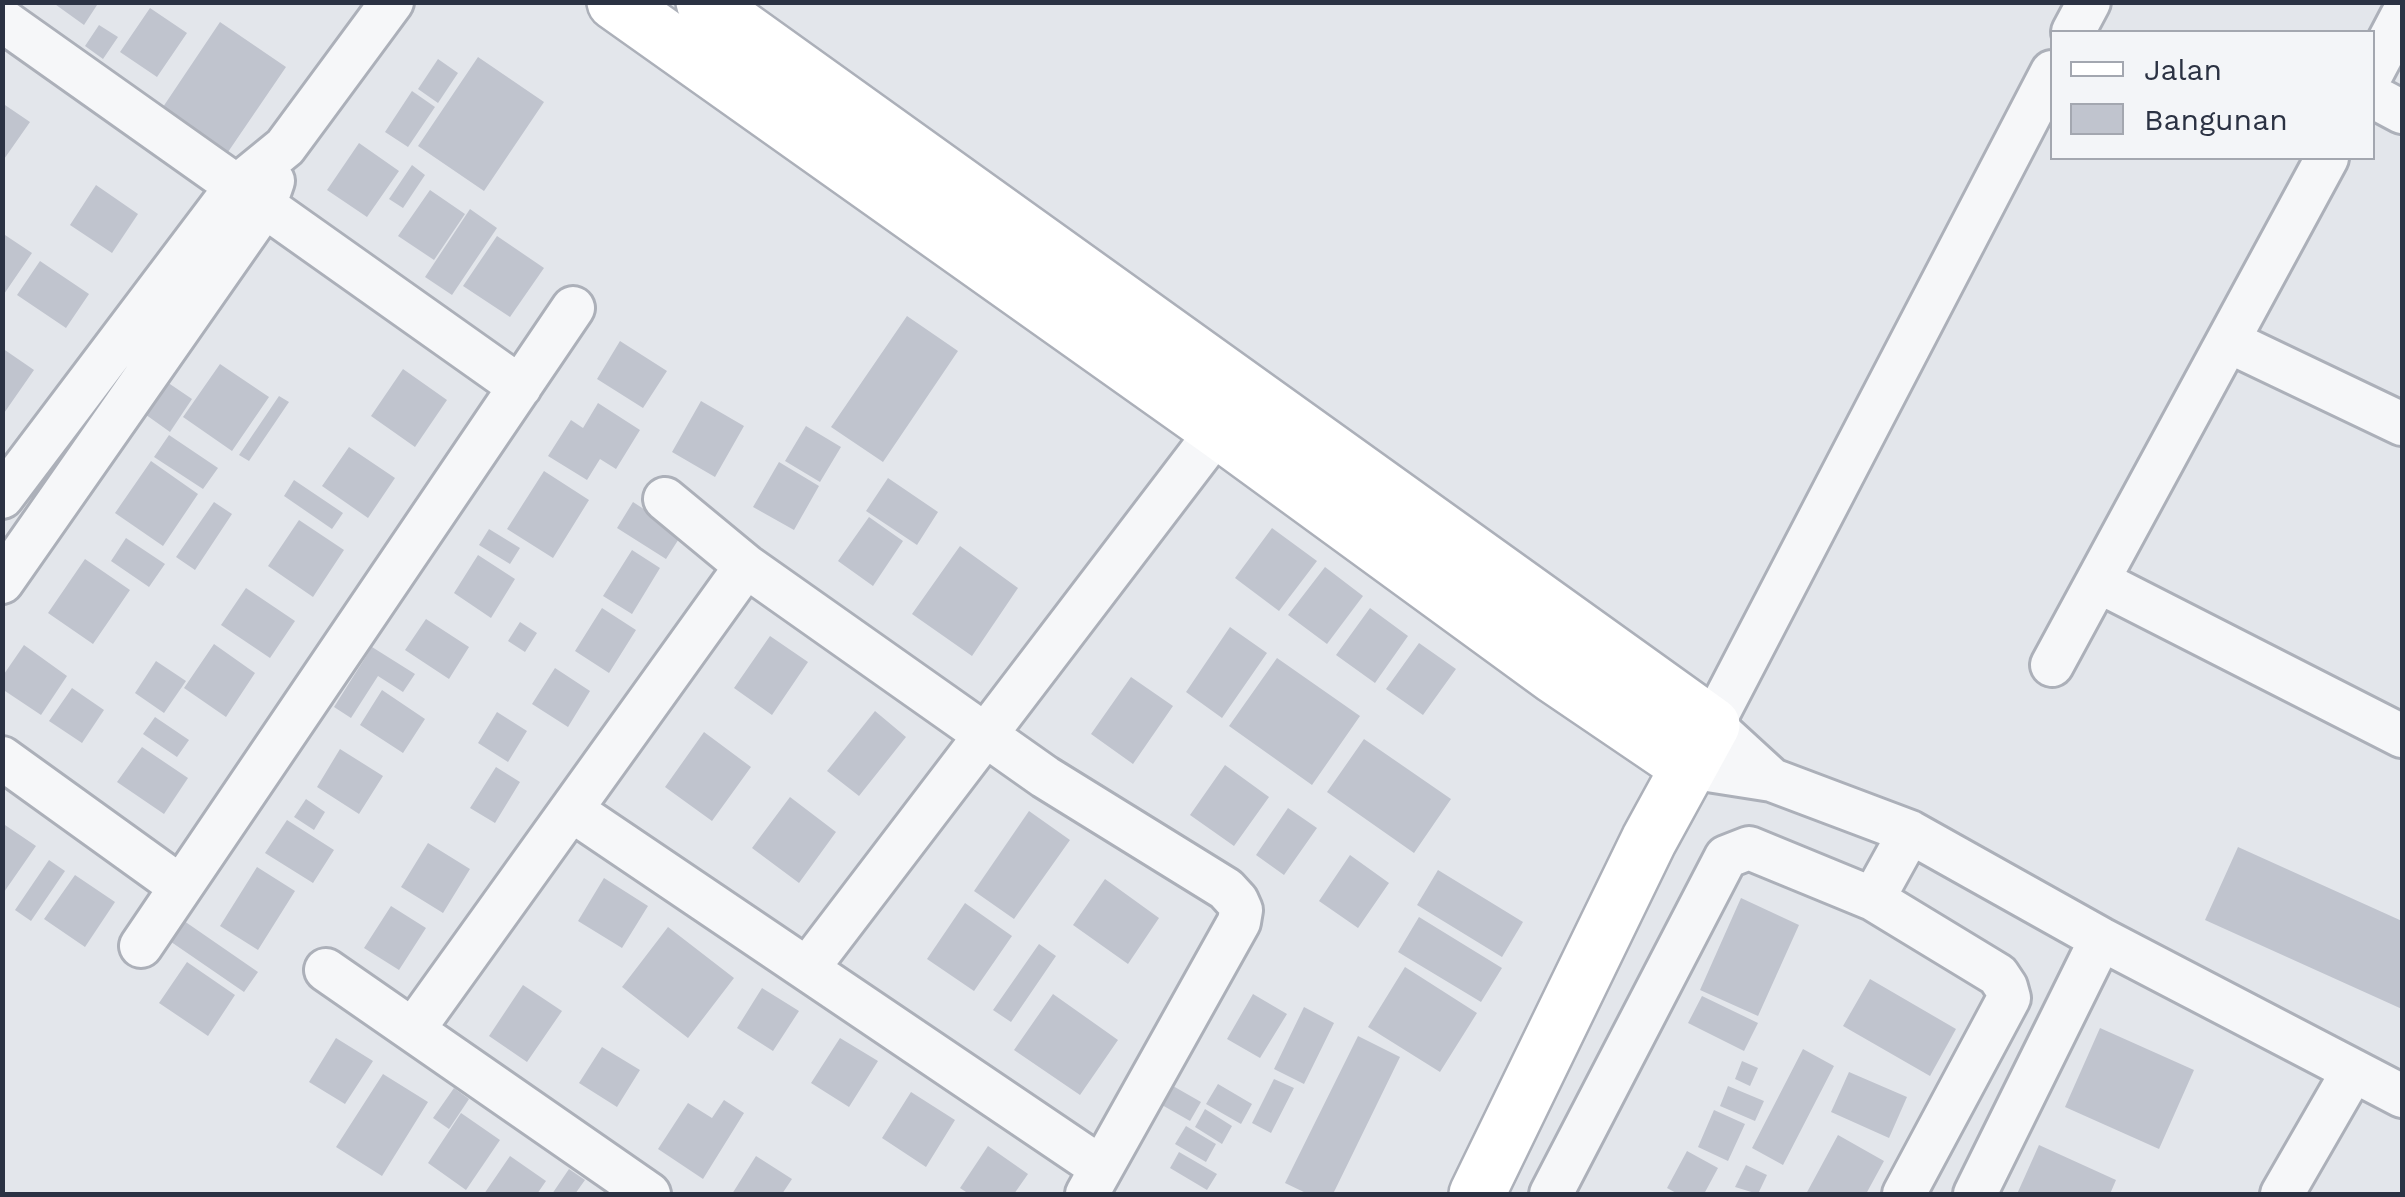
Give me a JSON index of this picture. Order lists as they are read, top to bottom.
{
  "legend": ["Jalan", "Bangunan"]
}
